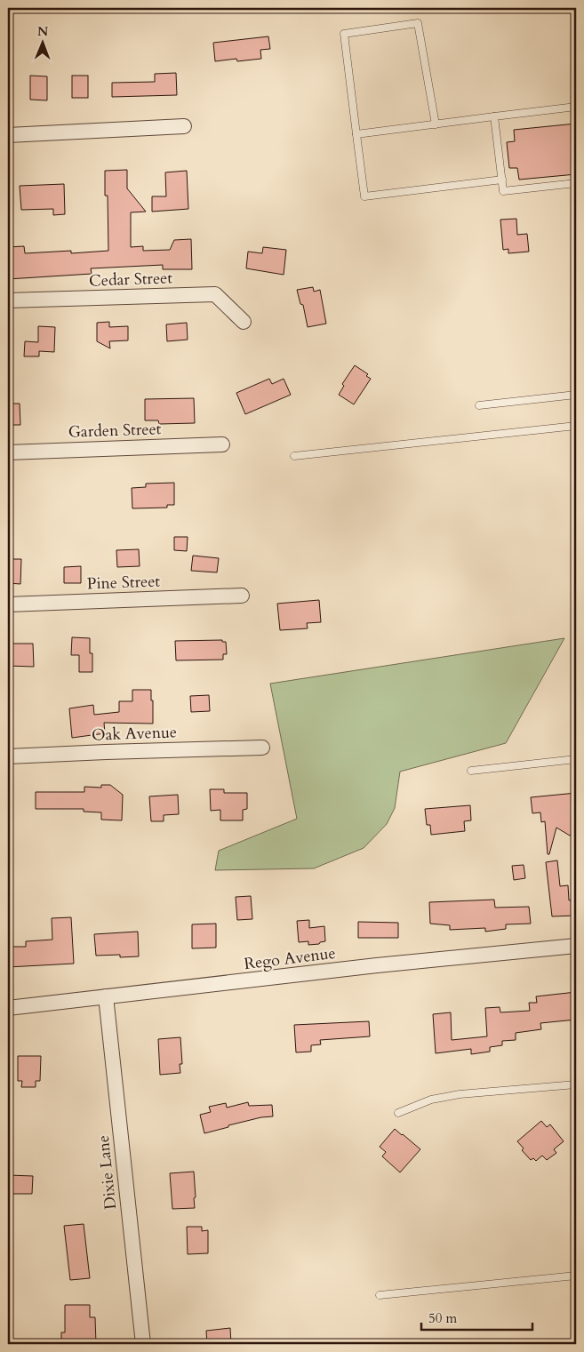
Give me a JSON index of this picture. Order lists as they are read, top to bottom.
{
  "streets": {
    "street": [
      "Cedar Street",
      "Garden Street",
      "Pine Street",
      "Oak Avenue",
      "Rego Avenue",
      "Dixie Lane"
    ]
  },
  "crossings": [
    ["Rego Avenue", "Dixie Lane"]
  ],
  "scale_bar": "50 m",
  "north": "top"
}
